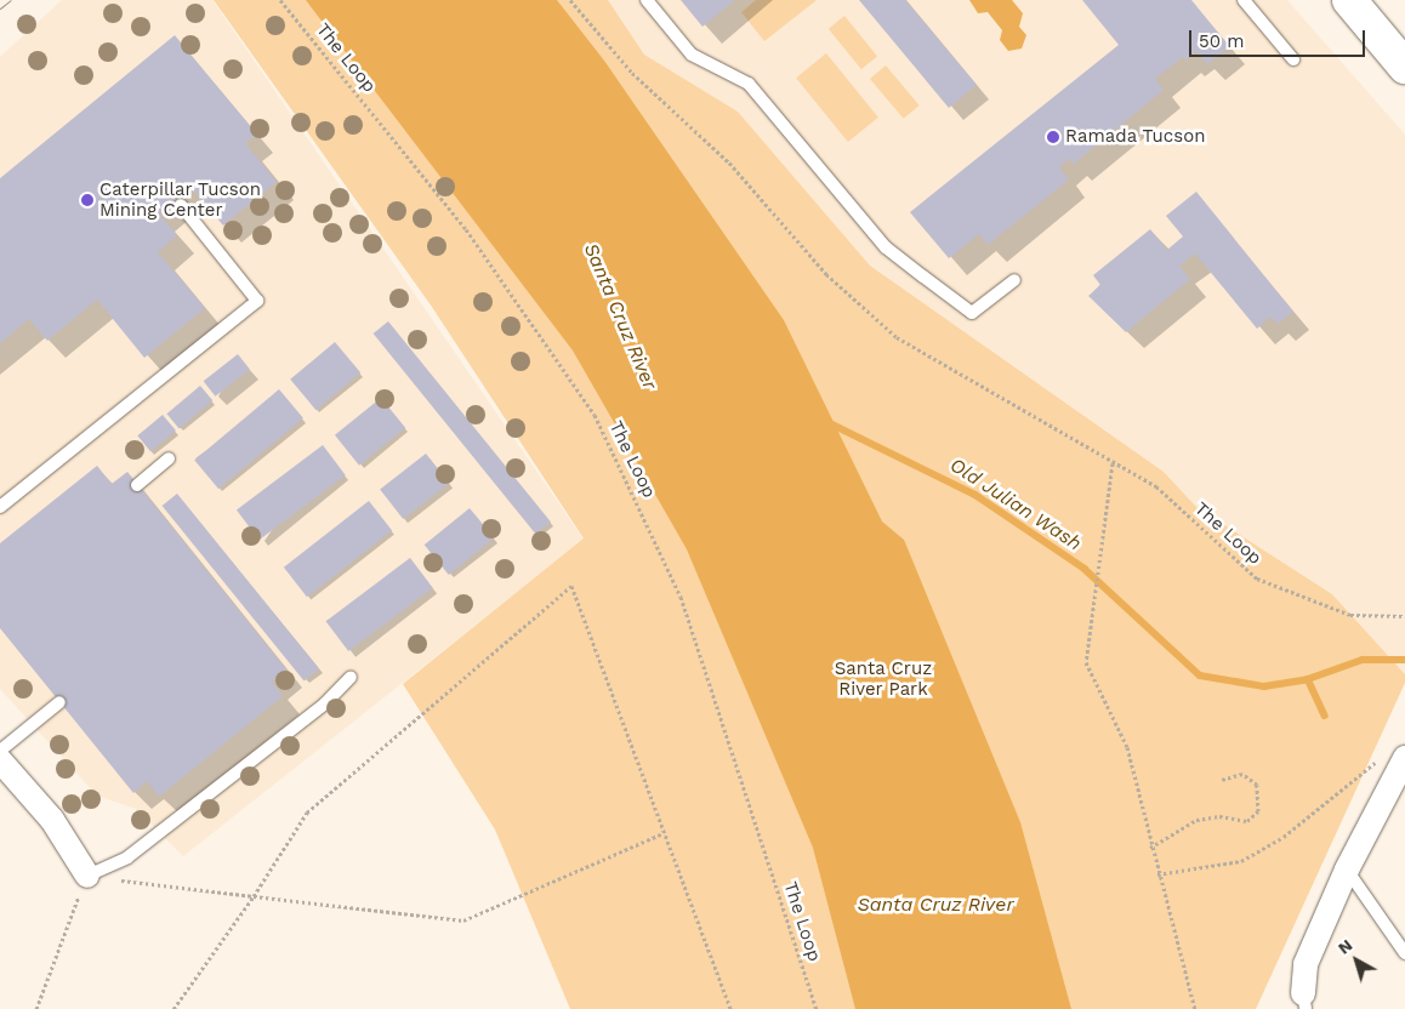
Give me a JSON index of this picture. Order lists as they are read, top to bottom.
{
  "streets": {
    "path": ["The Loop"]
  },
  "water": ["Santa Cruz River", "Old Julian Wash"],
  "parks": ["Santa Cruz River Park"],
  "places": ["Ramada Tucson", "Caterpillar Tucson Mining Center"],
  "scale_bar": "50 m",
  "north": "top left"
}
